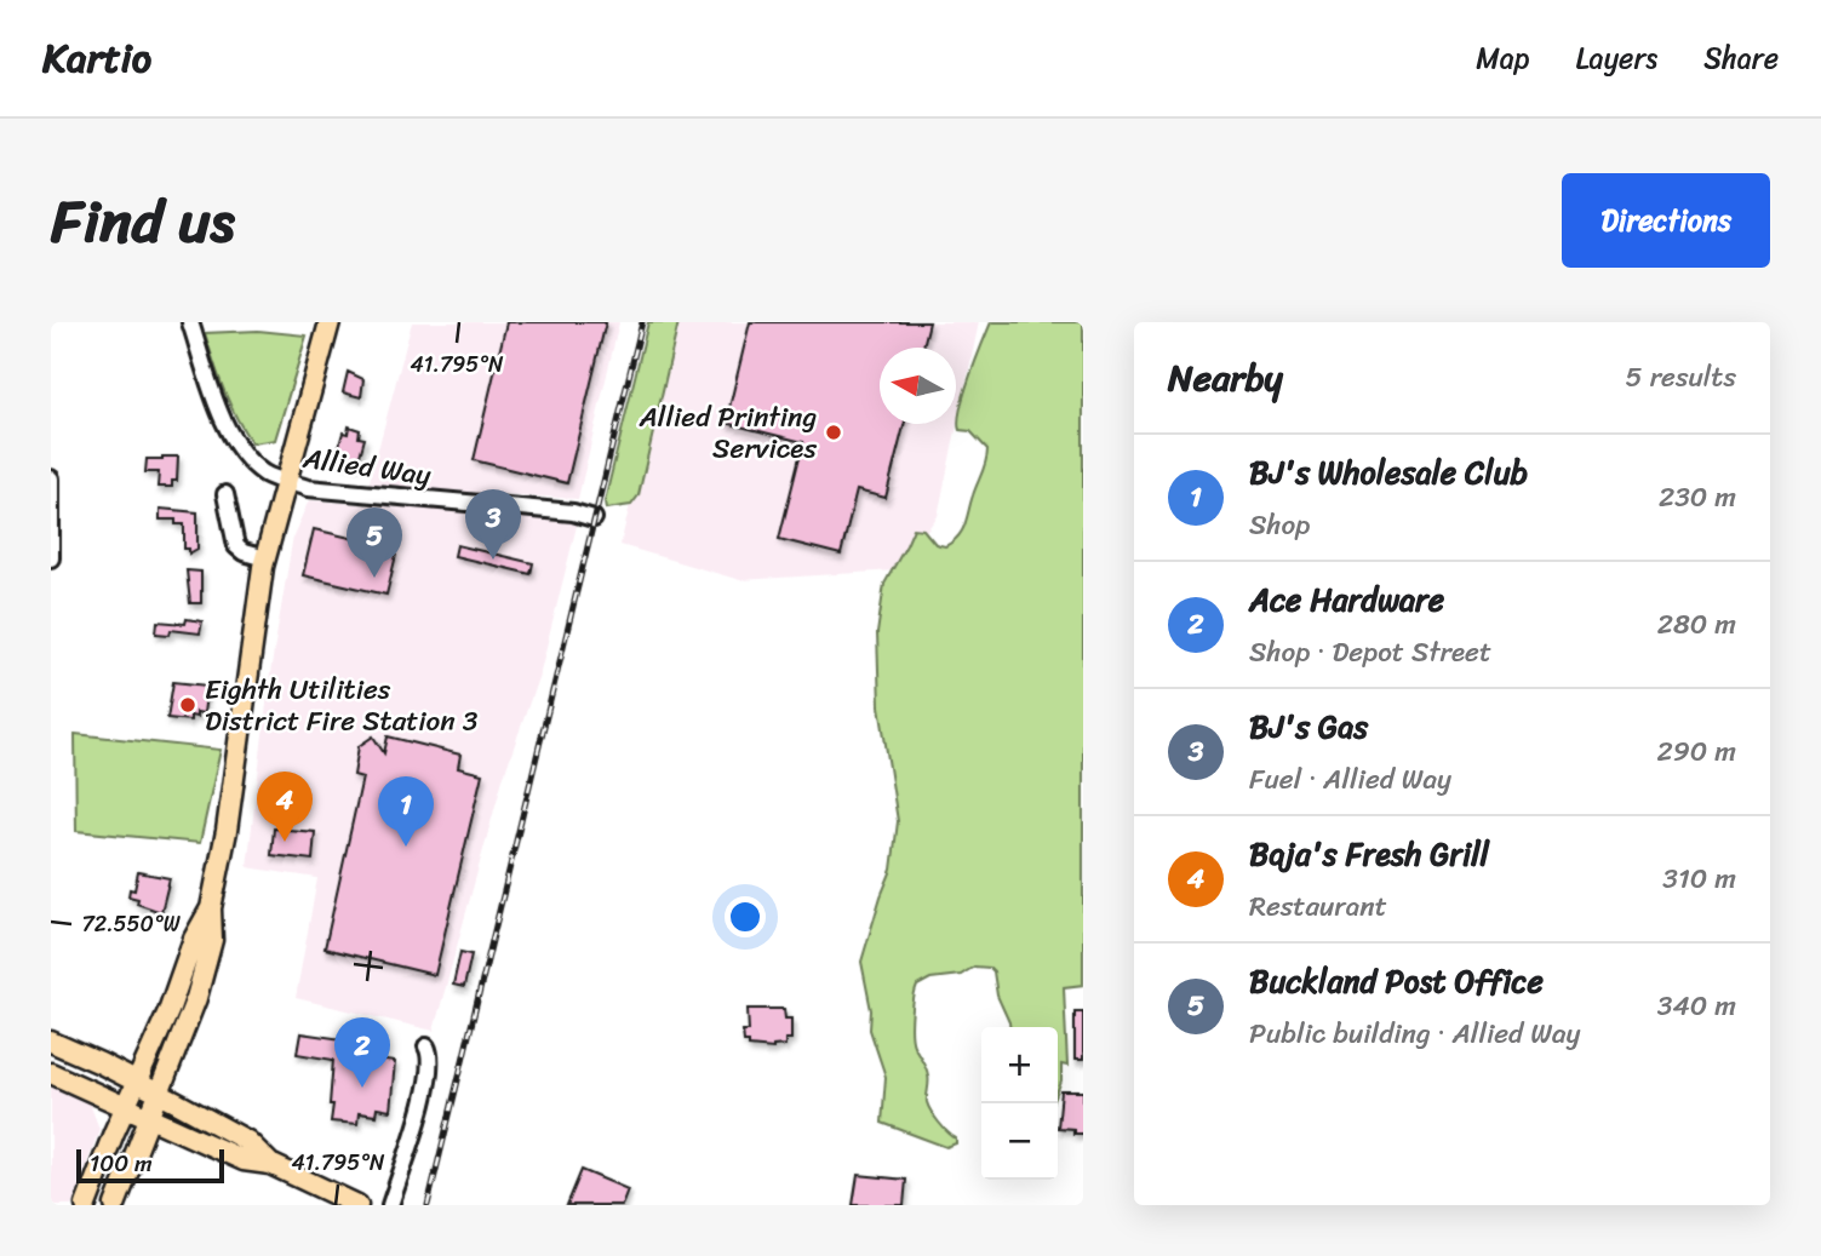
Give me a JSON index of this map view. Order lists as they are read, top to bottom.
{
  "streets": {
    "street": ["Allied Way"]
  },
  "places": ["Allied Printing Services", "Eighth Utilities District Fire Station 3"],
  "scale_bar": "100 m",
  "north": "left",
  "page": {
    "header": "Kartio",
    "nav": ["Map", "Layers", "Share"],
    "title": "Find us",
    "buttons": "Directions",
    "heading": ["Nearby", "5 results"],
    "list": [
      {
        "mark": "1",
        "name": "BJ's Wholesale Club",
        "note": "Shop",
        "value": "230 m"
      },
      {
        "mark": "2",
        "name": "Ace Hardware",
        "note": "Shop · Depot Street",
        "value": "280 m"
      },
      {
        "mark": "3",
        "name": "BJ's Gas",
        "note": "Fuel · Allied Way",
        "value": "290 m"
      },
      {
        "mark": "4",
        "name": "Baja's Fresh Grill",
        "note": "Restaurant",
        "value": "310 m"
      },
      {
        "mark": "5",
        "name": "Buckland Post Office",
        "note": "Public building · Allied Way",
        "value": "340 m"
      }
    ],
    "pins": [
      "3",
      "5",
      "4",
      "1",
      "2"
    ],
    "map_buttons": ["+", "−"],
    "scale": "100 m"
  },
  "coordinates": ["41.795°N", "72.550°W"]
}
